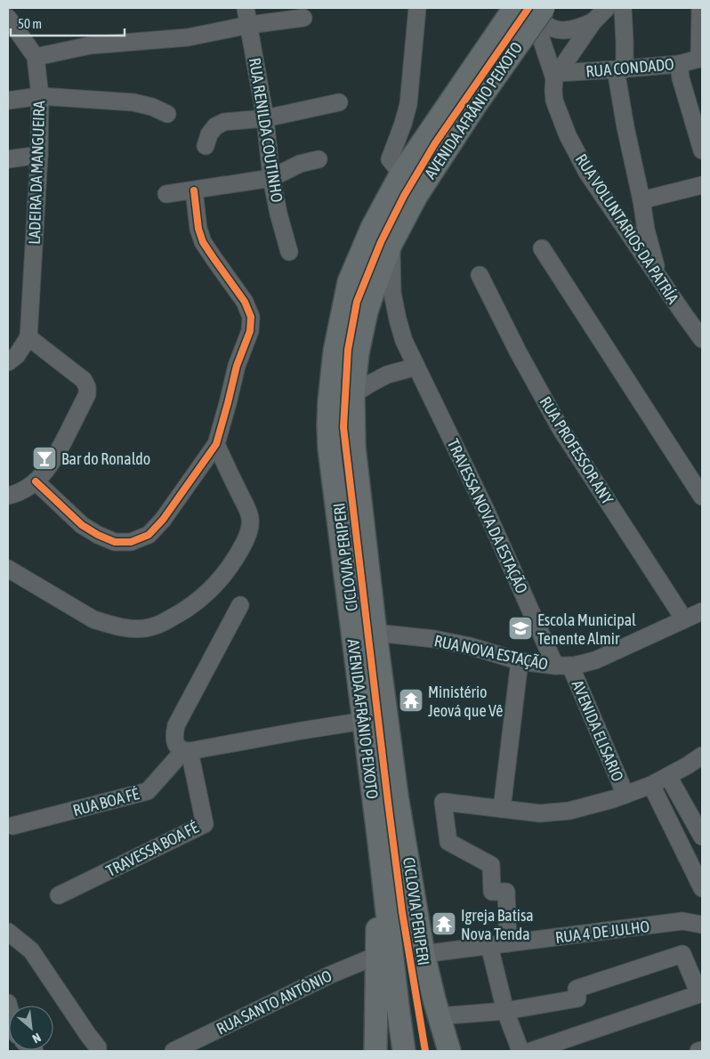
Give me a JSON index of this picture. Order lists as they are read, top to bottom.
{
  "streets": {
    "main road": ["AVENIDA AFRÂNIO PEIXOTO"],
    "street": [
      "RUA CONDADO",
      "RUA RENILDA COUTINHO",
      "LADEIRA DA MANGUEIRA",
      "RUA VOLUNTARIOS DA PATRÍA",
      "RUA PROFESSOR ANY",
      "TRAVESSA NOVA DA ESTAÇÃO",
      "RUA NOVA ESTAÇÃO",
      "AVENIDA ELISARIO",
      "RUA BOA FÉ",
      "TRAVESSA BOA FÉ",
      "RUA 4 DE JULHO",
      "RUA SANTO ANTÔNIO"
    ],
    "cycle path": ["CICLOVIA PERIPERI"]
  },
  "crossings": [
    ["RUA CONDADO", "RUA VOLUNTARIOS DA PATRÍA"],
    ["AVENIDA AFRÂNIO PEIXOTO", "TRAVESSA NOVA DA ESTAÇÃO"],
    ["AVENIDA AFRÂNIO PEIXOTO", "RUA NOVA ESTAÇÃO"],
    ["AVENIDA AFRÂNIO PEIXOTO", "RUA 4 DE JULHO"],
    ["RUA PROFESSOR ANY", "RUA NOVA ESTAÇÃO"],
    ["TRAVESSA NOVA DA ESTAÇÃO", "RUA NOVA ESTAÇÃO"],
    ["TRAVESSA NOVA DA ESTAÇÃO", "AVENIDA ELISARIO"],
    ["RUA NOVA ESTAÇÃO", "AVENIDA ELISARIO"],
    ["RUA BOA FÉ", "TRAVESSA BOA FÉ"]
  ],
  "places": {
    "bar": ["Bar do Ronaldo"],
    "school or university": ["Escola Municipal Tenente Almir"],
    "temple": ["Ministério Jeová que Vê", "Igreja Batisa Nova Tenda"]
  },
  "scale_bar": "50 m",
  "north": "bottom right"
}
